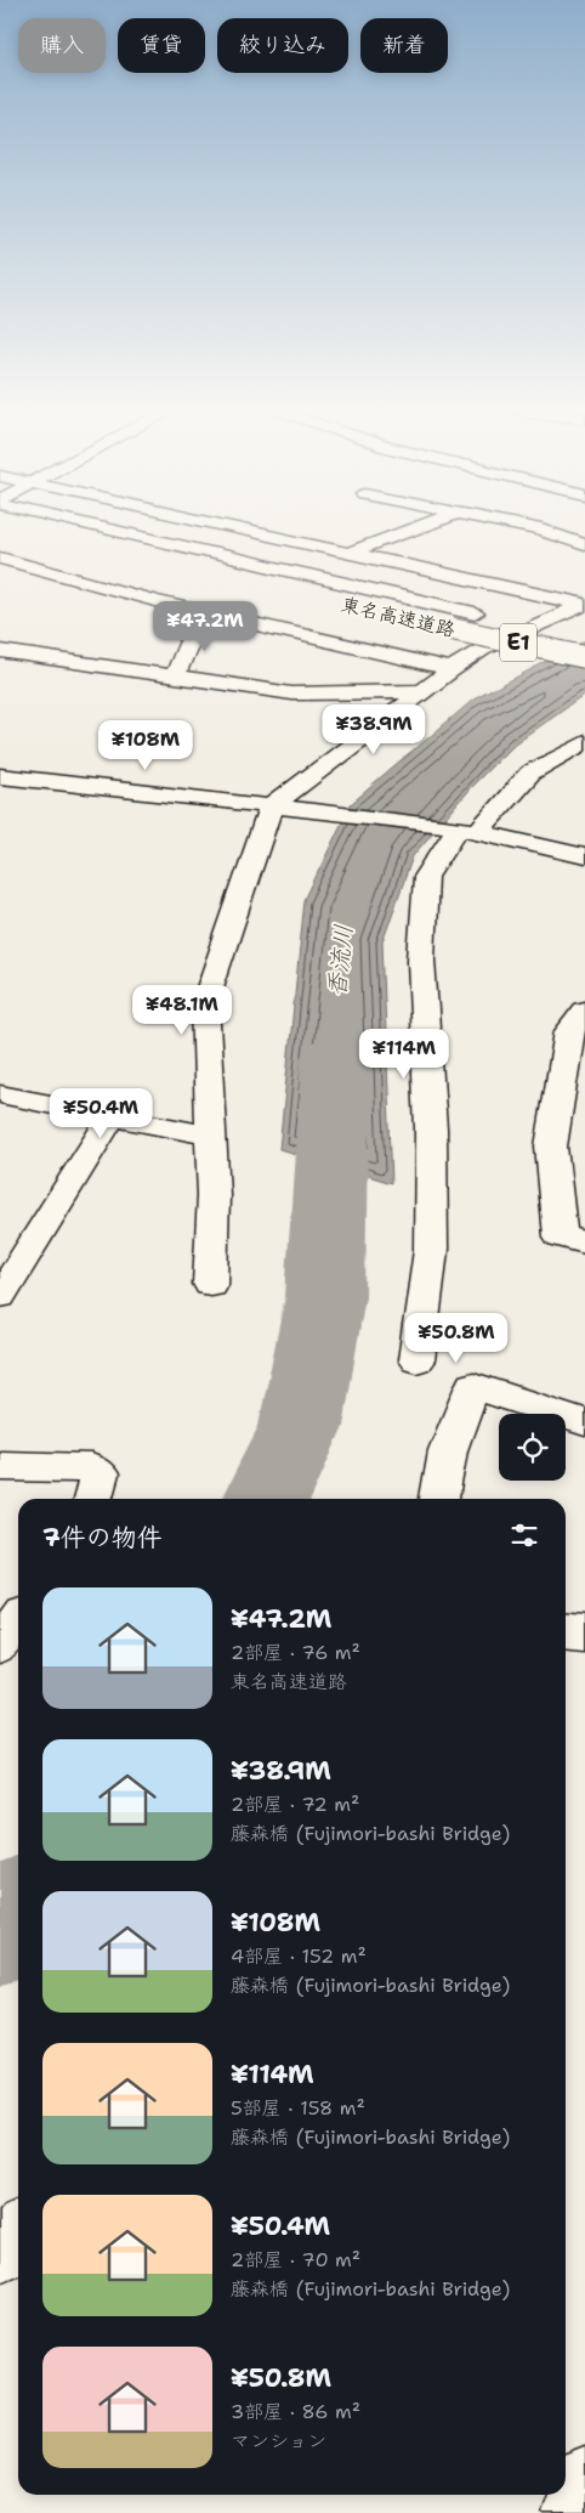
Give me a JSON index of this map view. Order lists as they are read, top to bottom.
{
  "streets": {
    "main road": ["東名高速道路", "E1"]
  },
  "water": ["香流川"],
  "page": {
    "chip": [
      "購入",
      "賃貸",
      "絞り込み",
      "新着"
    ],
    "price": [
      "¥47.2M",
      "¥38.9M",
      "¥108M",
      "¥48.1M",
      "¥114M",
      "¥50.4M",
      "¥50.8M"
    ],
    "heading": "7件の物件",
    "list": [
      {
        "name": "¥47.2M",
        "note": "2部屋 · 76 m² · 東名高速道路"
      },
      {
        "name": "¥38.9M",
        "note": "2部屋 · 72 m² · 藤森橋 (Fujimori-bashi Bridge)"
      },
      {
        "name": "¥108M",
        "note": "4部屋 · 152 m² · 藤森橋 (Fujimori-bashi Bridge)"
      },
      {
        "name": "¥114M",
        "note": "5部屋 · 158 m² · 藤森橋 (Fujimori-bashi Bridge)"
      },
      {
        "name": "¥50.4M",
        "note": "2部屋 · 70 m² · 藤森橋 (Fujimori-bashi Bridge)"
      },
      {
        "name": "¥50.8M",
        "note": "3部屋 · 86 m² · マンション"
      }
    ]
  }
}
